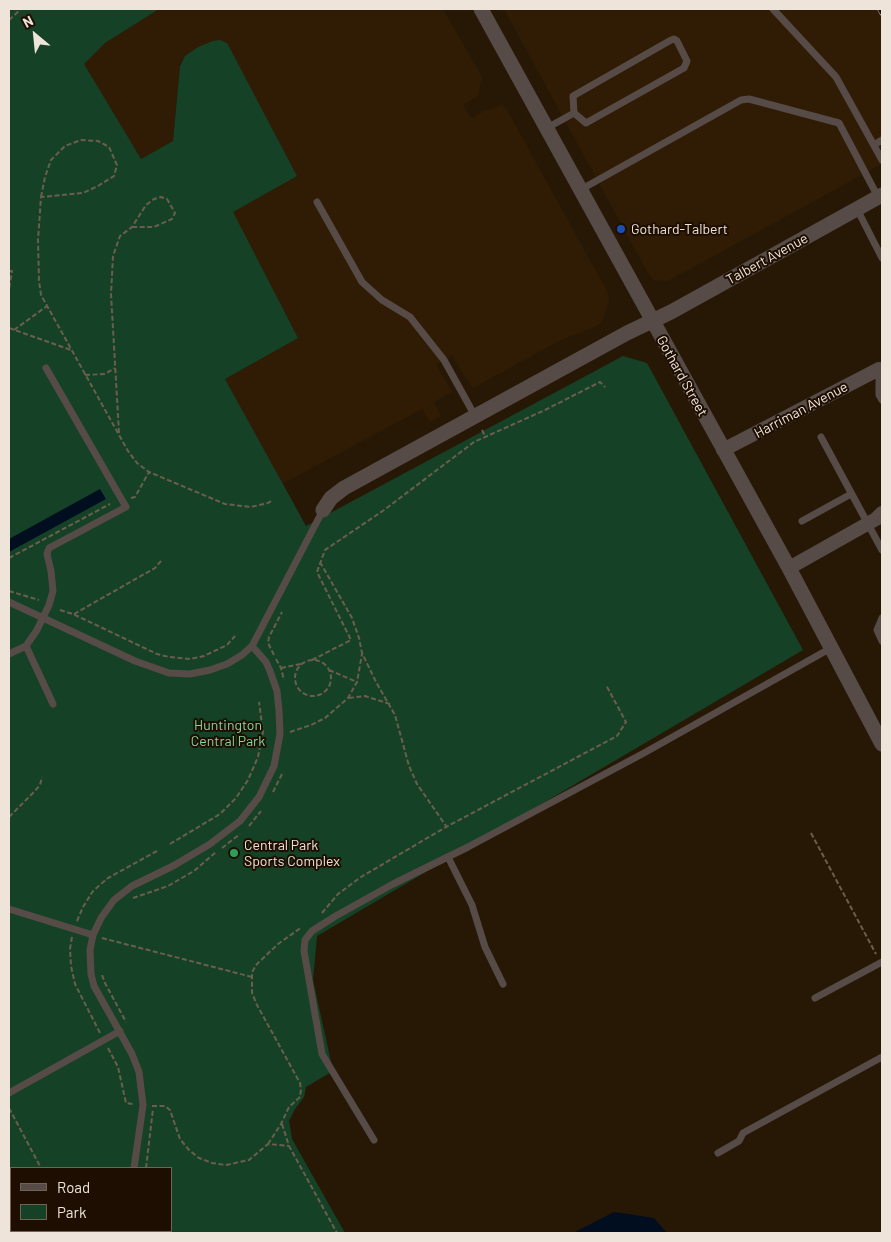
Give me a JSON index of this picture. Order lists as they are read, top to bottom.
{
  "streets": {
    "street": ["Talbert Avenue", "Gothard Street", "Harriman Avenue"]
  },
  "crossings": [
    ["Talbert Avenue", "Gothard Street"],
    ["Gothard Street", "Harriman Avenue"]
  ],
  "parks": ["Huntington Central Park"],
  "places": ["Gothard-Talbert", "Central Park Sports Complex"],
  "legend": ["Road", "Park"],
  "north": "top left"
}
